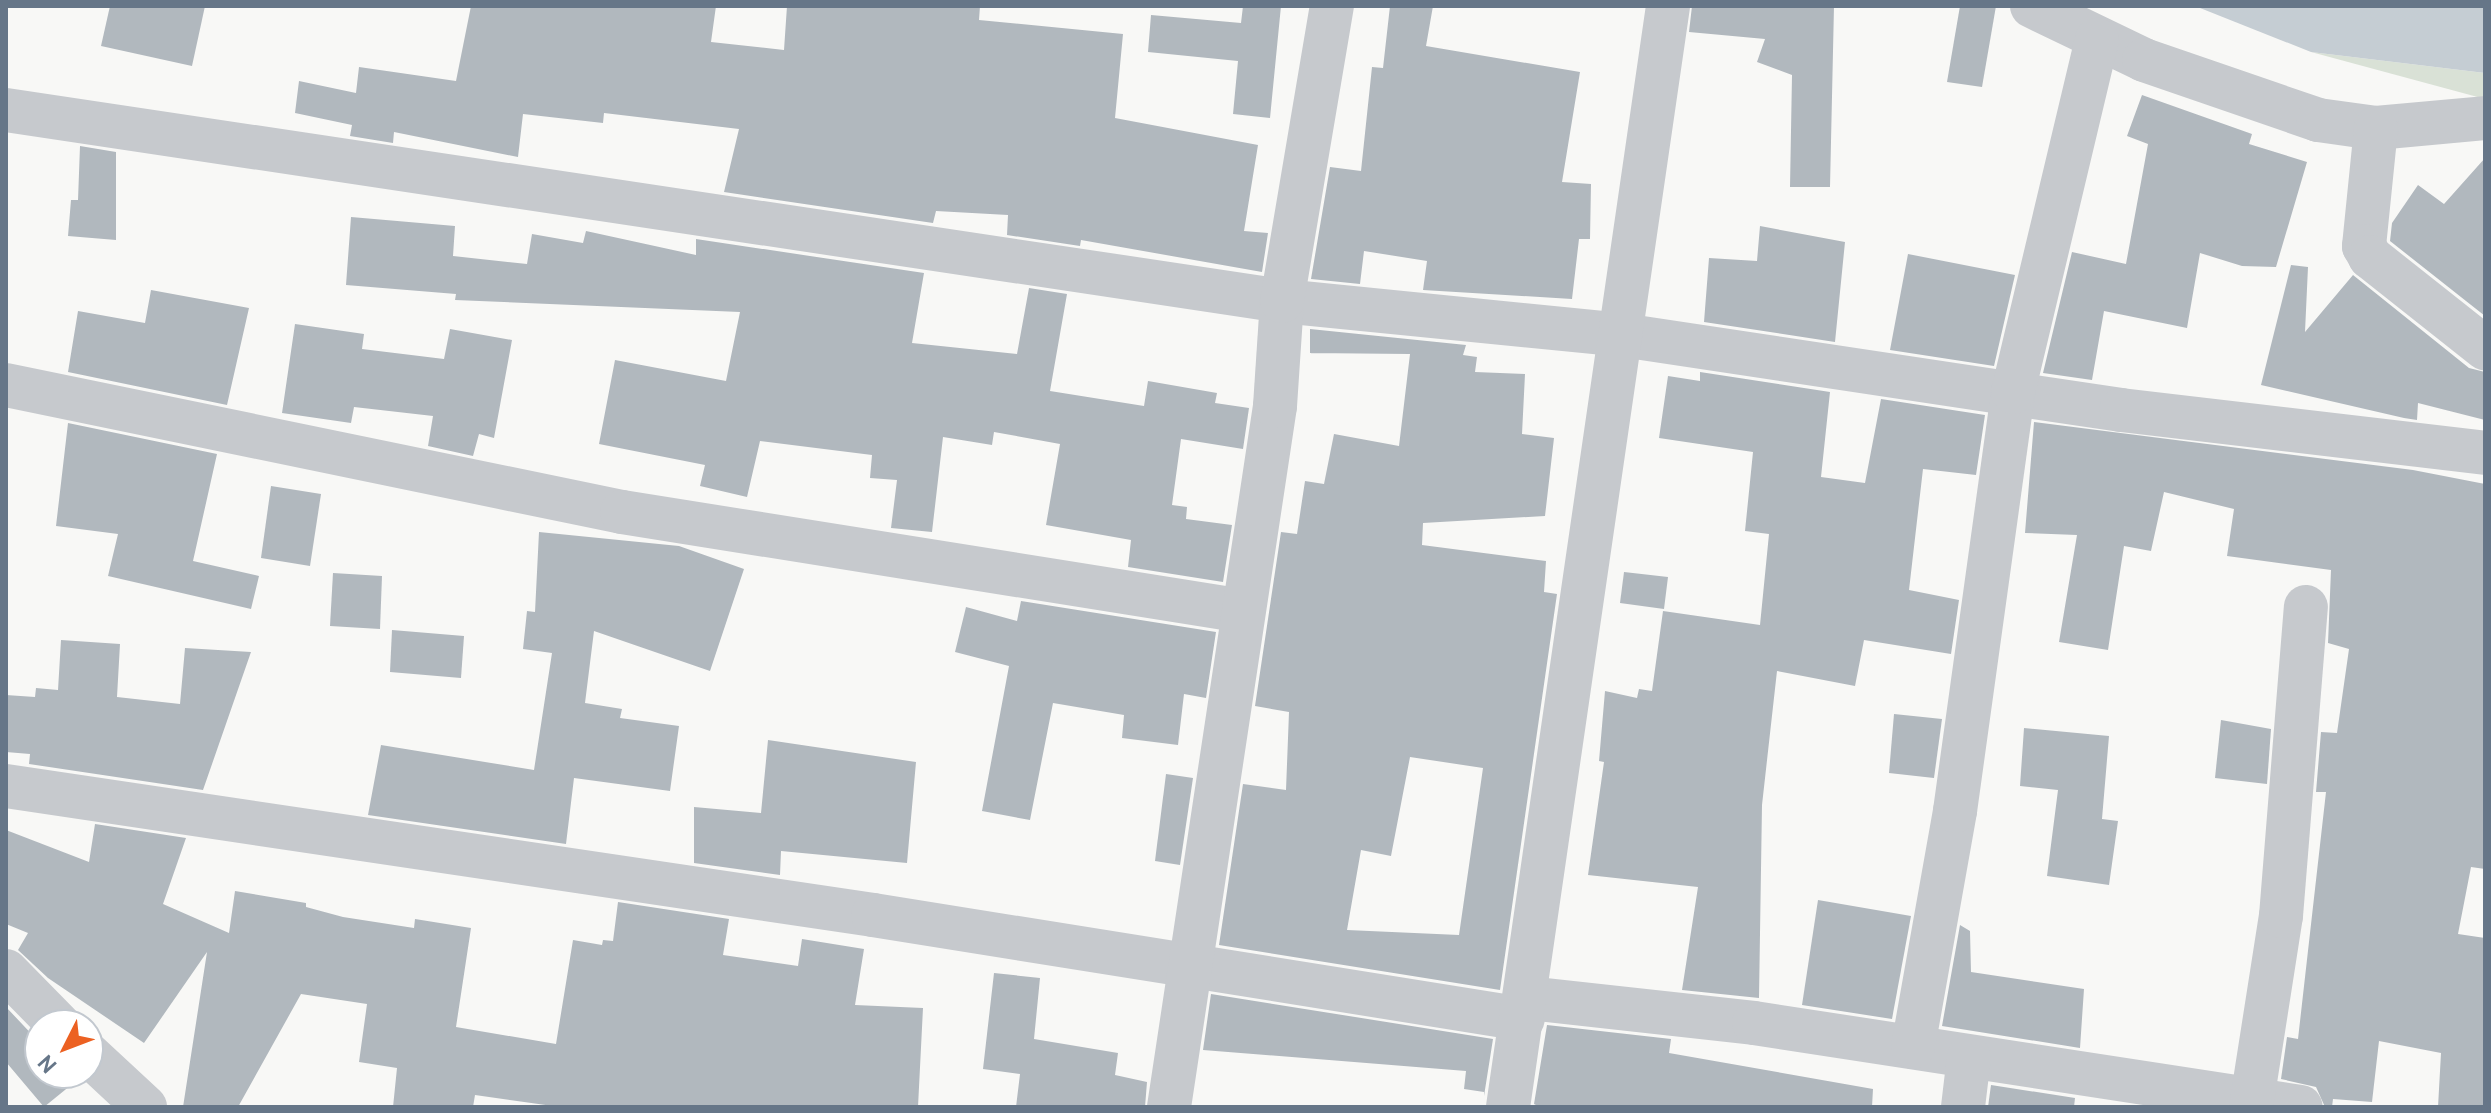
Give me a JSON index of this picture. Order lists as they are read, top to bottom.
{
  "north": "bottom left"
}
